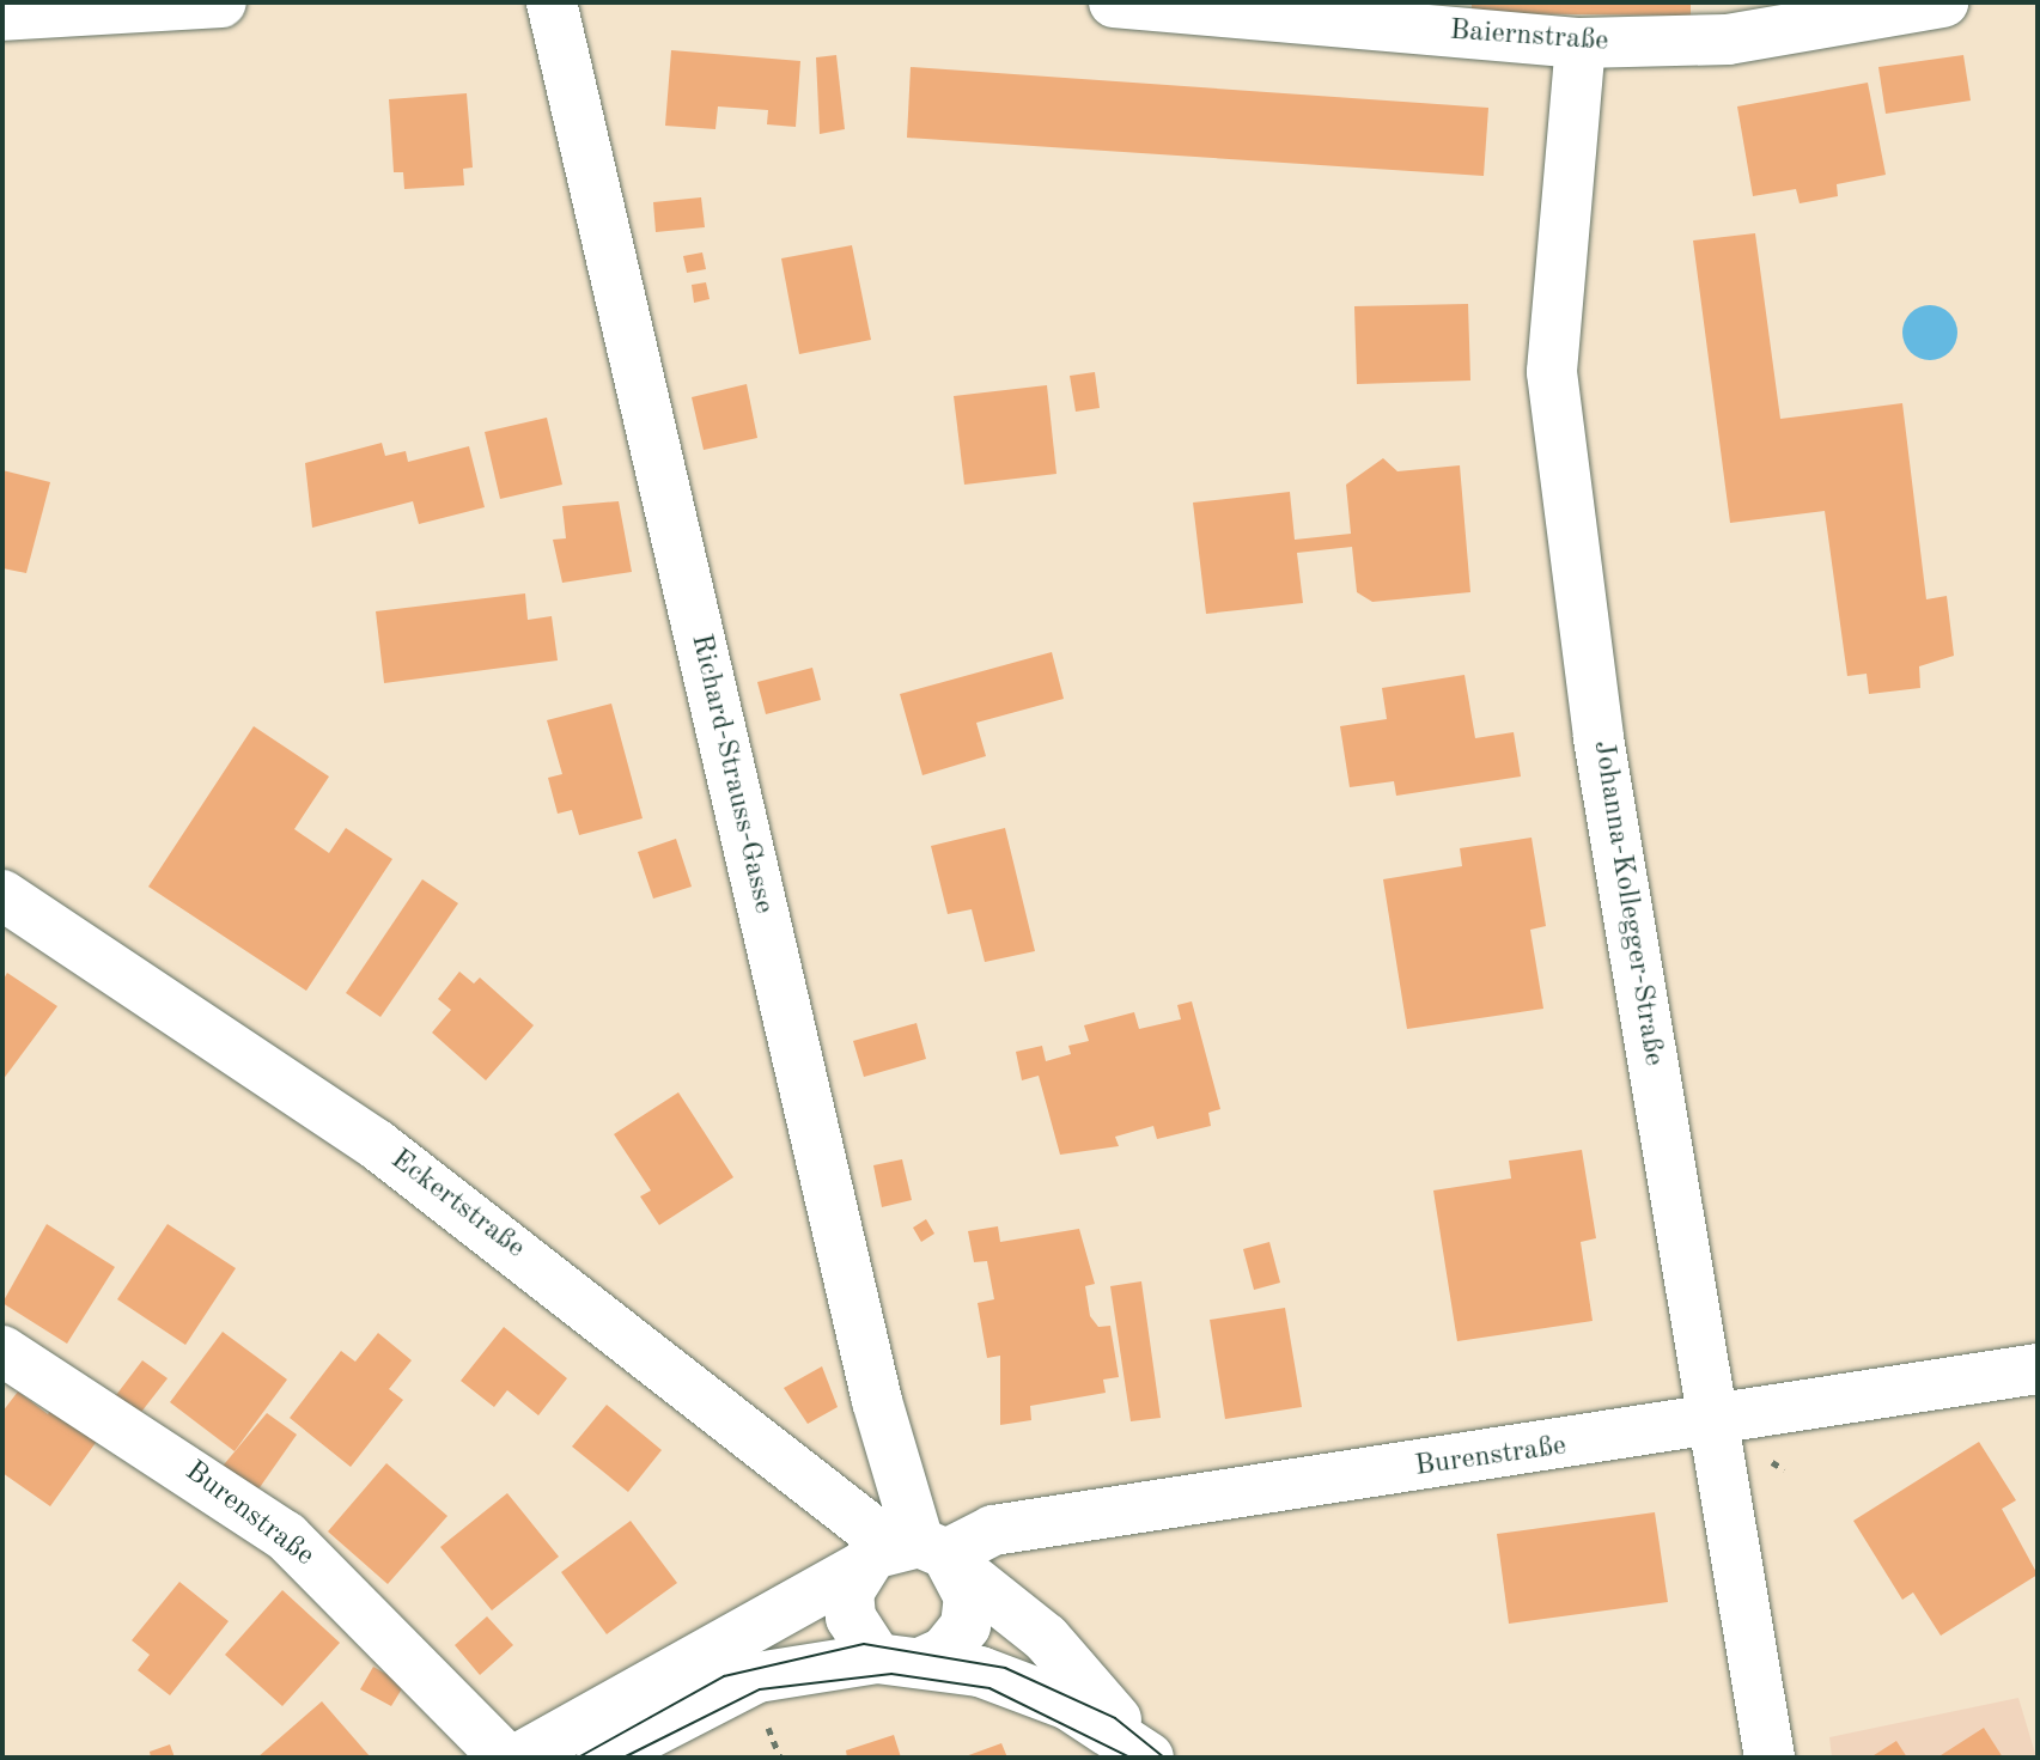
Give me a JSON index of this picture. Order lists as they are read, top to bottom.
{
  "streets": {
    "street": [
      "Baiernstraße",
      "Richard-Strauss-Gasse",
      "Johanna-Kollegger-Straße",
      "Eckertstraße",
      "Burenstraße"
    ]
  },
  "crossings": [
    ["Baiernstraße", "Johanna-Kollegger-Straße"],
    ["Richard-Strauss-Gasse", "Eckertstraße"],
    ["Richard-Strauss-Gasse", "Burenstraße"],
    ["Johanna-Kollegger-Straße", "Burenstraße"],
    ["Eckertstraße", "Burenstraße"]
  ]
}
